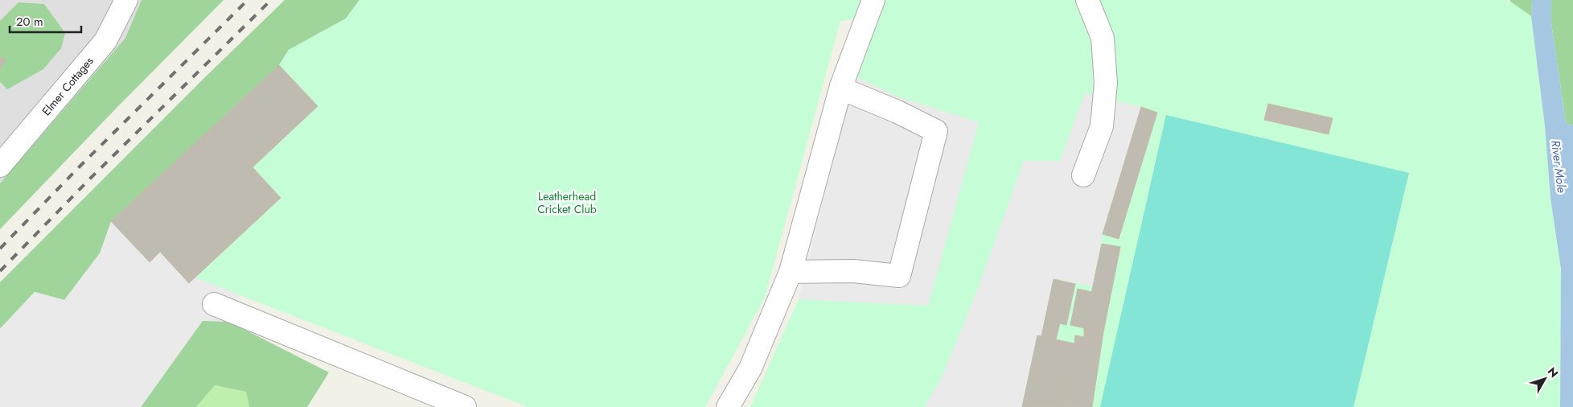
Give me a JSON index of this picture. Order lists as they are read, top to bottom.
{
  "streets": {
    "lane": ["Elmer Cottages"]
  },
  "water": ["River Mole"],
  "parks": ["Leatherhead Cricket Club"],
  "scale_bar": "20 m",
  "north": "top right"
}
